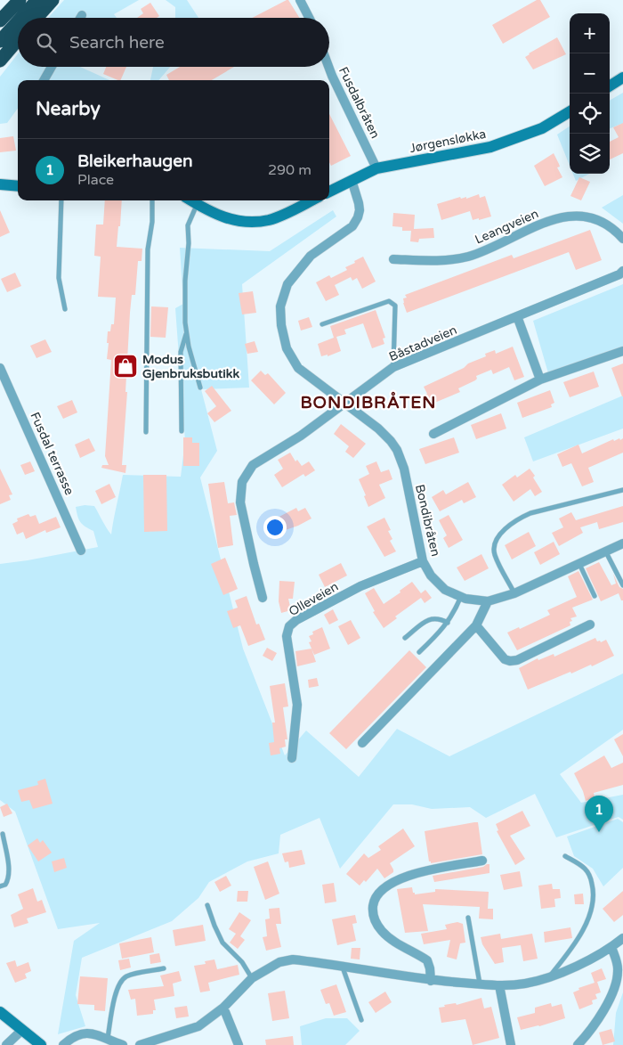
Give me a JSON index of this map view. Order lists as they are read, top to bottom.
{
  "streets": {
    "street": [
      "Fusdalbråten",
      "Jørgensløkka",
      "Leangveien",
      "Båstadveien",
      "Fusdal terrasse",
      "Bondibråten",
      "Olleveien"
    ]
  },
  "crossings": [
    ["Fusdalbråten", "Jørgensløkka"],
    ["Jørgensløkka", "Bondibråten"],
    ["Båstadveien", "Bondibråten"],
    ["Bondibråten", "Olleveien"]
  ],
  "districts": ["BONDIBRÅTEN"],
  "places": {
    "shop": ["Modus Gjenbruksbutikk"]
  },
  "page": {
    "map_buttons": ["+", "−"],
    "search": "Search here",
    "heading": "Nearby",
    "list": [
      {
        "mark": "1",
        "name": "Bleikerhaugen",
        "note": "Place",
        "value": "290 m"
      }
    ],
    "pins": "1"
  }
}
